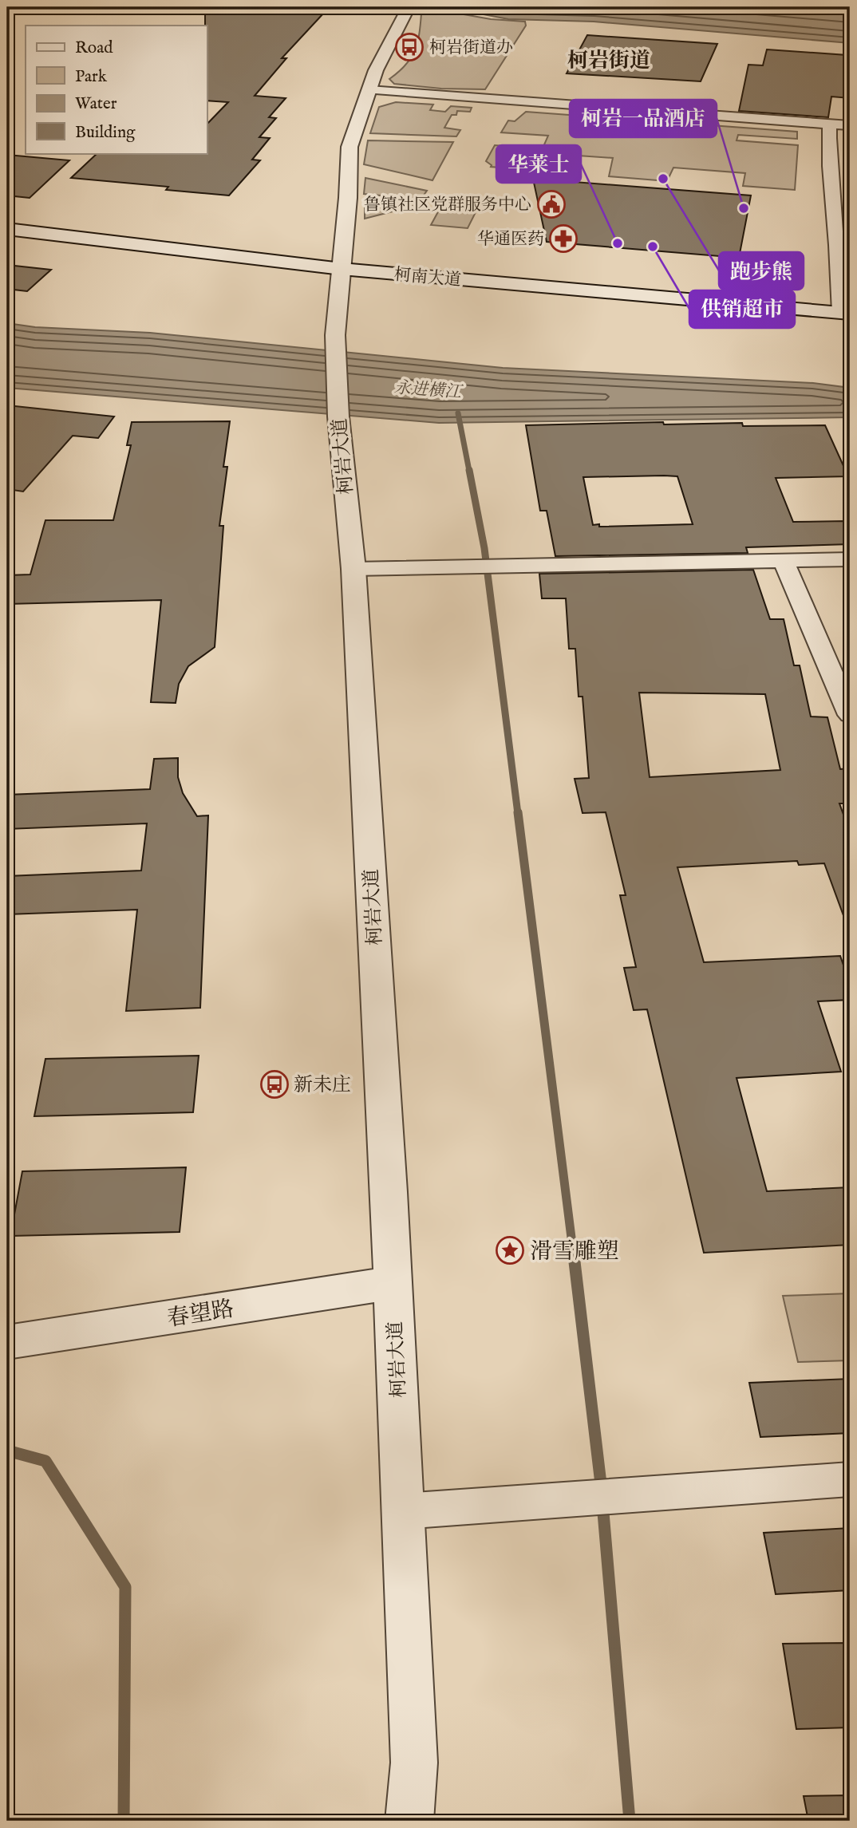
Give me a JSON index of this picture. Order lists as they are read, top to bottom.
{
  "streets": {
    "street": ["柯南大道", "柯岩大道", "春望路"]
  },
  "crossings": [
    ["柯南大道", "柯岩大道"],
    ["柯岩大道", "春望路"]
  ],
  "districts": ["柯岩街道"],
  "water": ["永进横江"],
  "places": {
    "bus stop": ["柯岩街道办", "新未庄"],
    "other": [
      "跑步熊",
      "柯岩一品酒店",
      "华莱士",
      "供销超市"
    ],
    "public building": ["鲁镇社区党群服务中心"],
    "pharmacy": ["华通医药"],
    "place": ["滑雪雕塑"]
  },
  "legend": [
    "Road",
    "Park",
    "Water",
    "Building"
  ]
}
